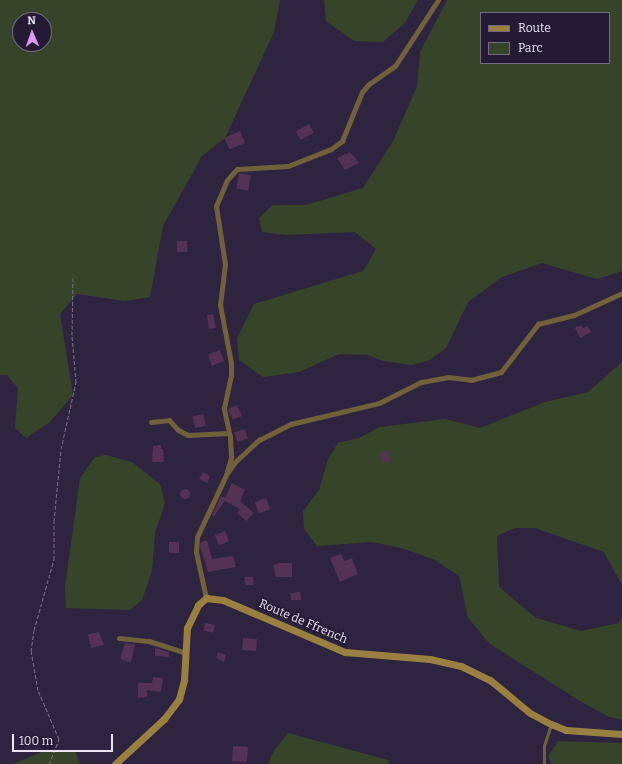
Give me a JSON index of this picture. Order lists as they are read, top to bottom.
{
  "streets": {
    "main road": ["Route de Ffrench"]
  },
  "legend": ["Route", "Parc"],
  "scale_bar": "100 m",
  "north": "top"
}
